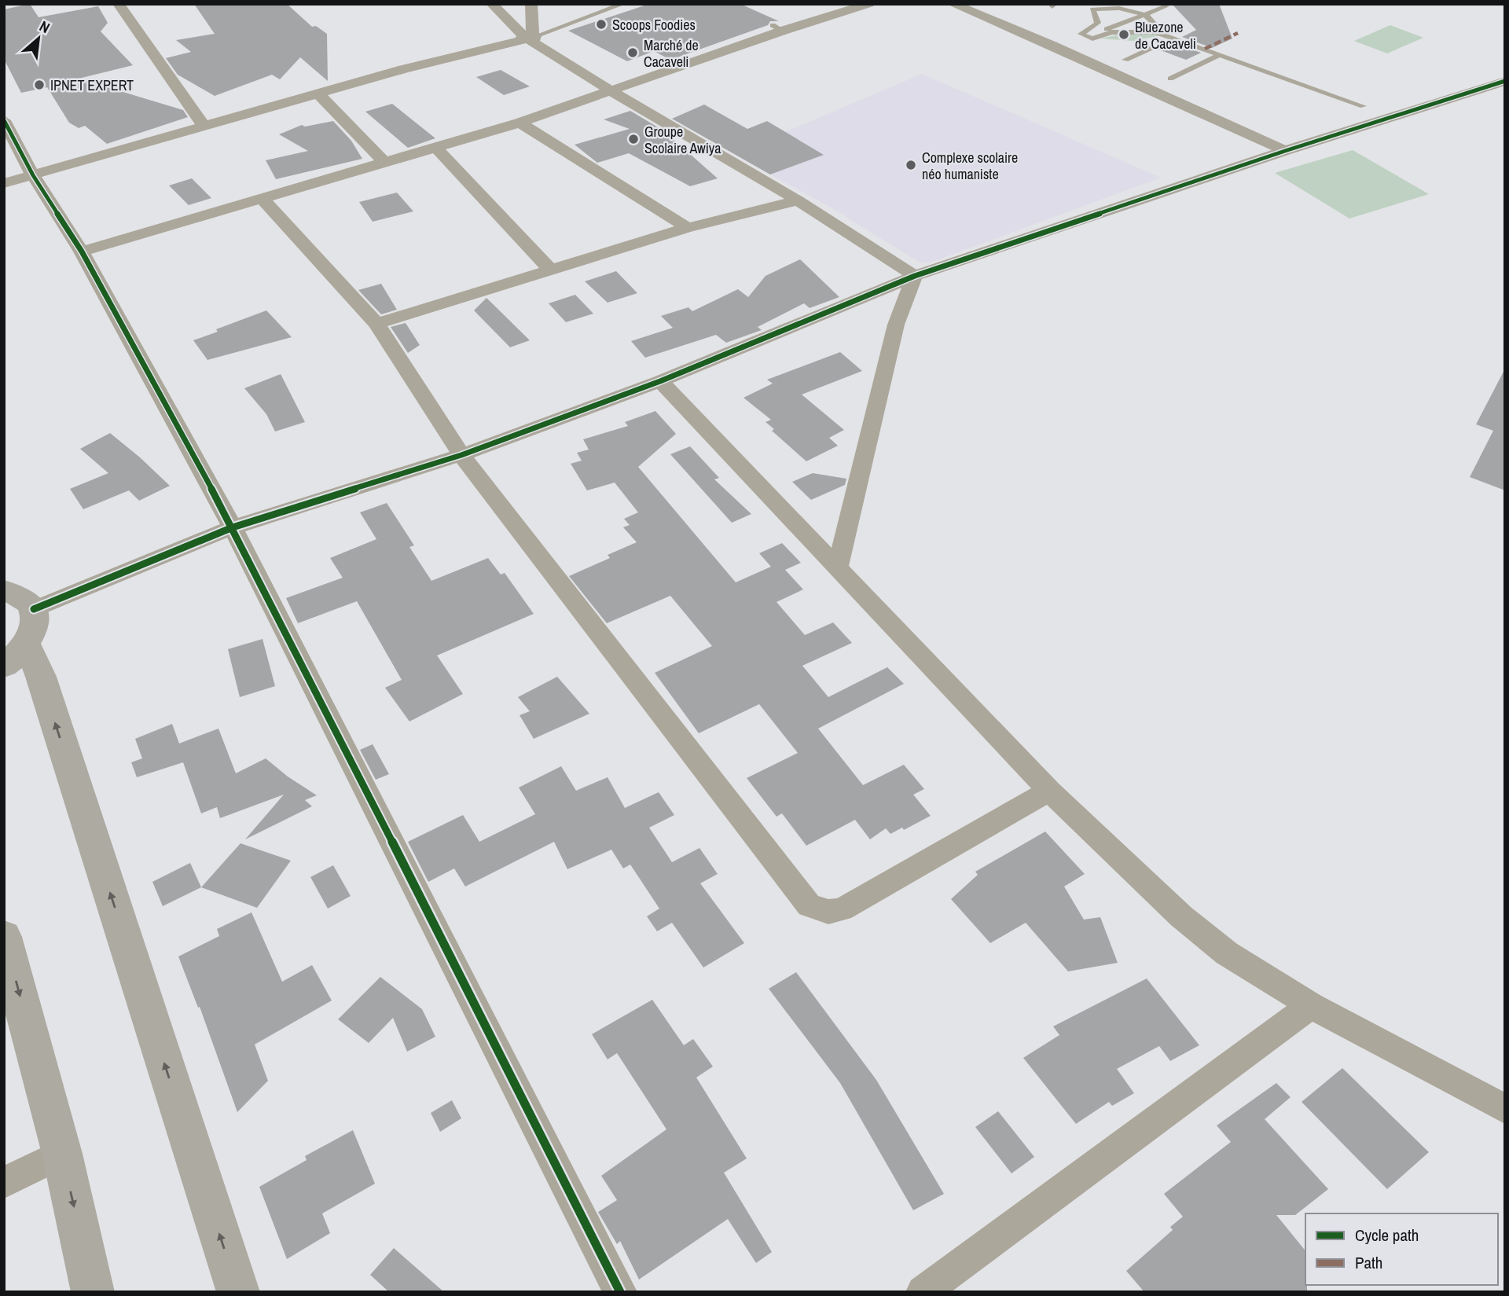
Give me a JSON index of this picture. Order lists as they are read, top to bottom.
{
  "places": [
    "Scoops Foodies",
    "Bluezone de Cacaveli",
    "Marché de Cacaveli",
    "IPNET EXPERT",
    "Groupe Scolaire Awiya",
    "Complexe scolaire néo humaniste"
  ],
  "legend": ["Cycle path", "Path"],
  "north": "top right"
}
